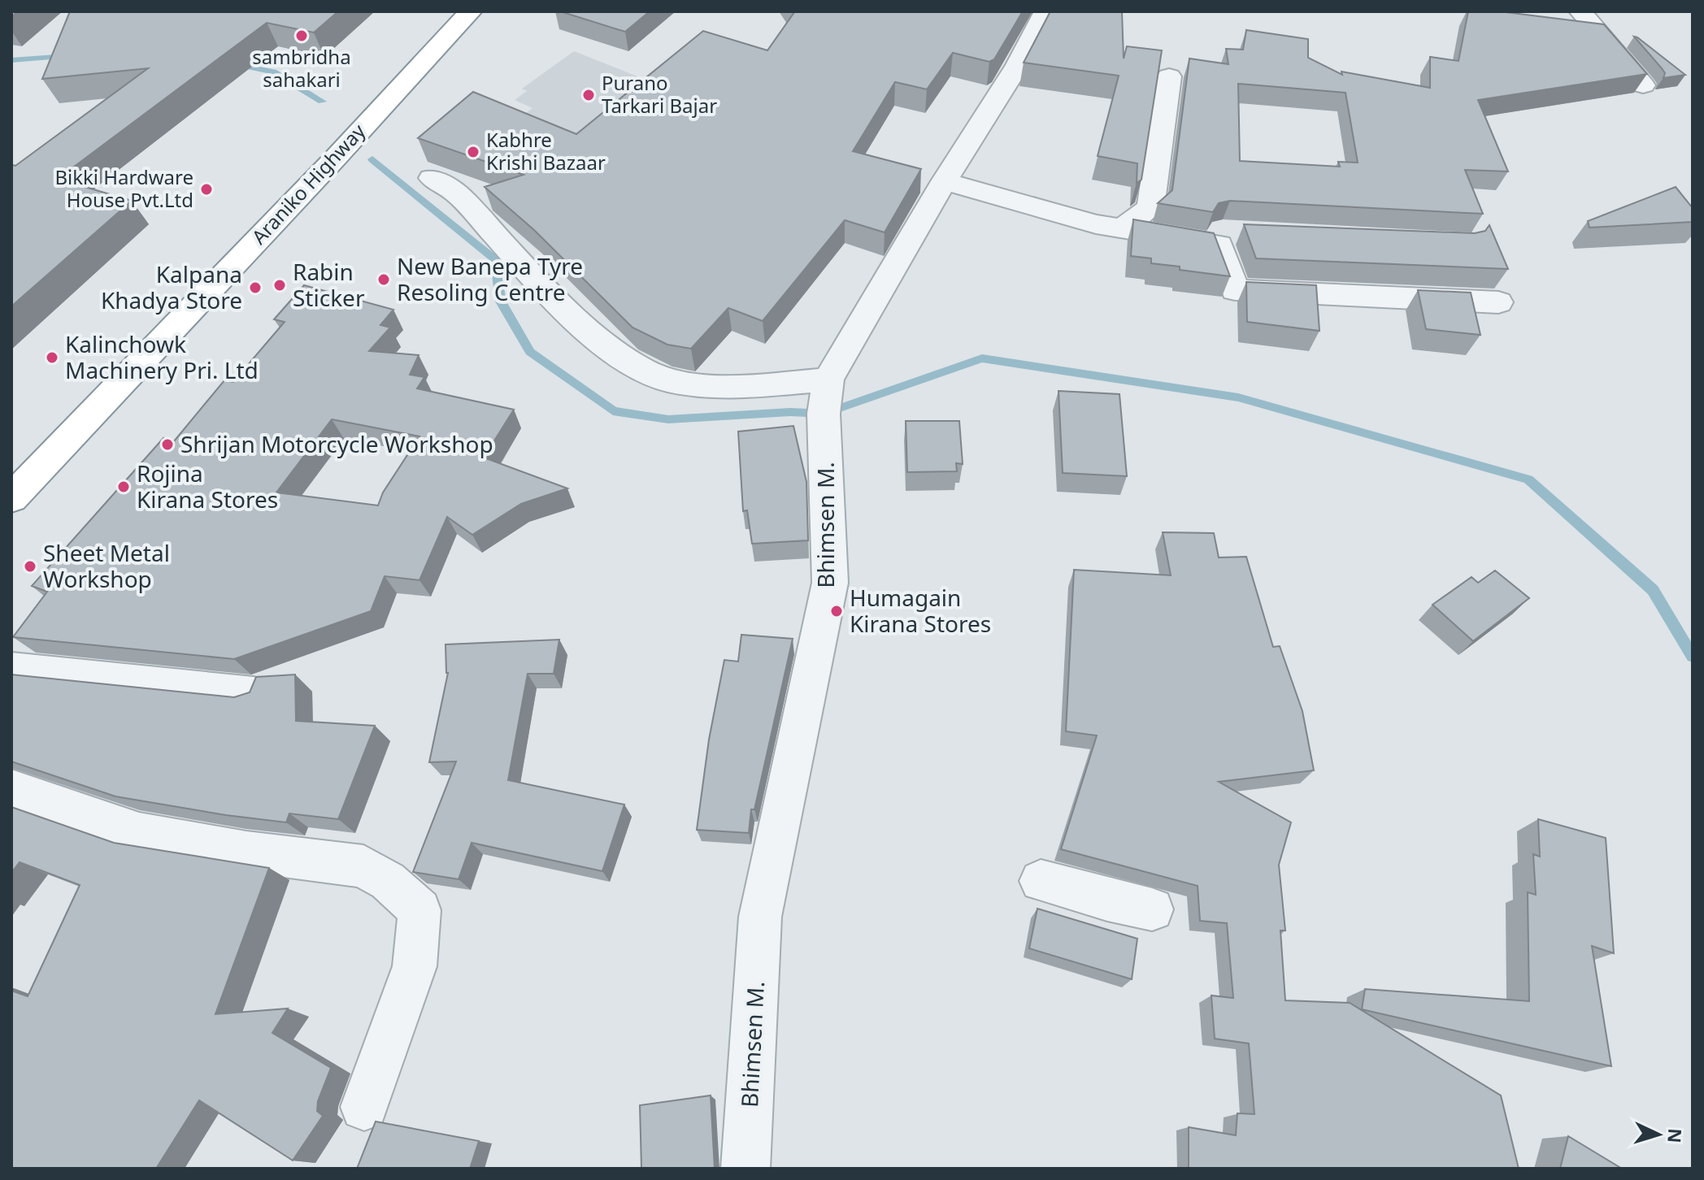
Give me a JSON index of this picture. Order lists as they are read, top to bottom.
{
  "streets": {
    "highway": ["Araniko Highway"],
    "street": ["Bhimsen M."]
  },
  "places": [
    "sambridha sahakari",
    "Purano Tarkari Bajar",
    "Kabhre Krishi Bazaar",
    "Bikki Hardware House Pvt.Ltd",
    "New Banepa Tyre Resoling Centre",
    "Rabin Sticker",
    "Kalpana Khadya Store",
    "Kalinchowk Machinery Pri. Ltd",
    "Shrijan Motorcycle Workshop",
    "Rojina Kirana Stores",
    "Sheet Metal Workshop",
    "Humagain Kirana Stores"
  ],
  "north": "right"
}
